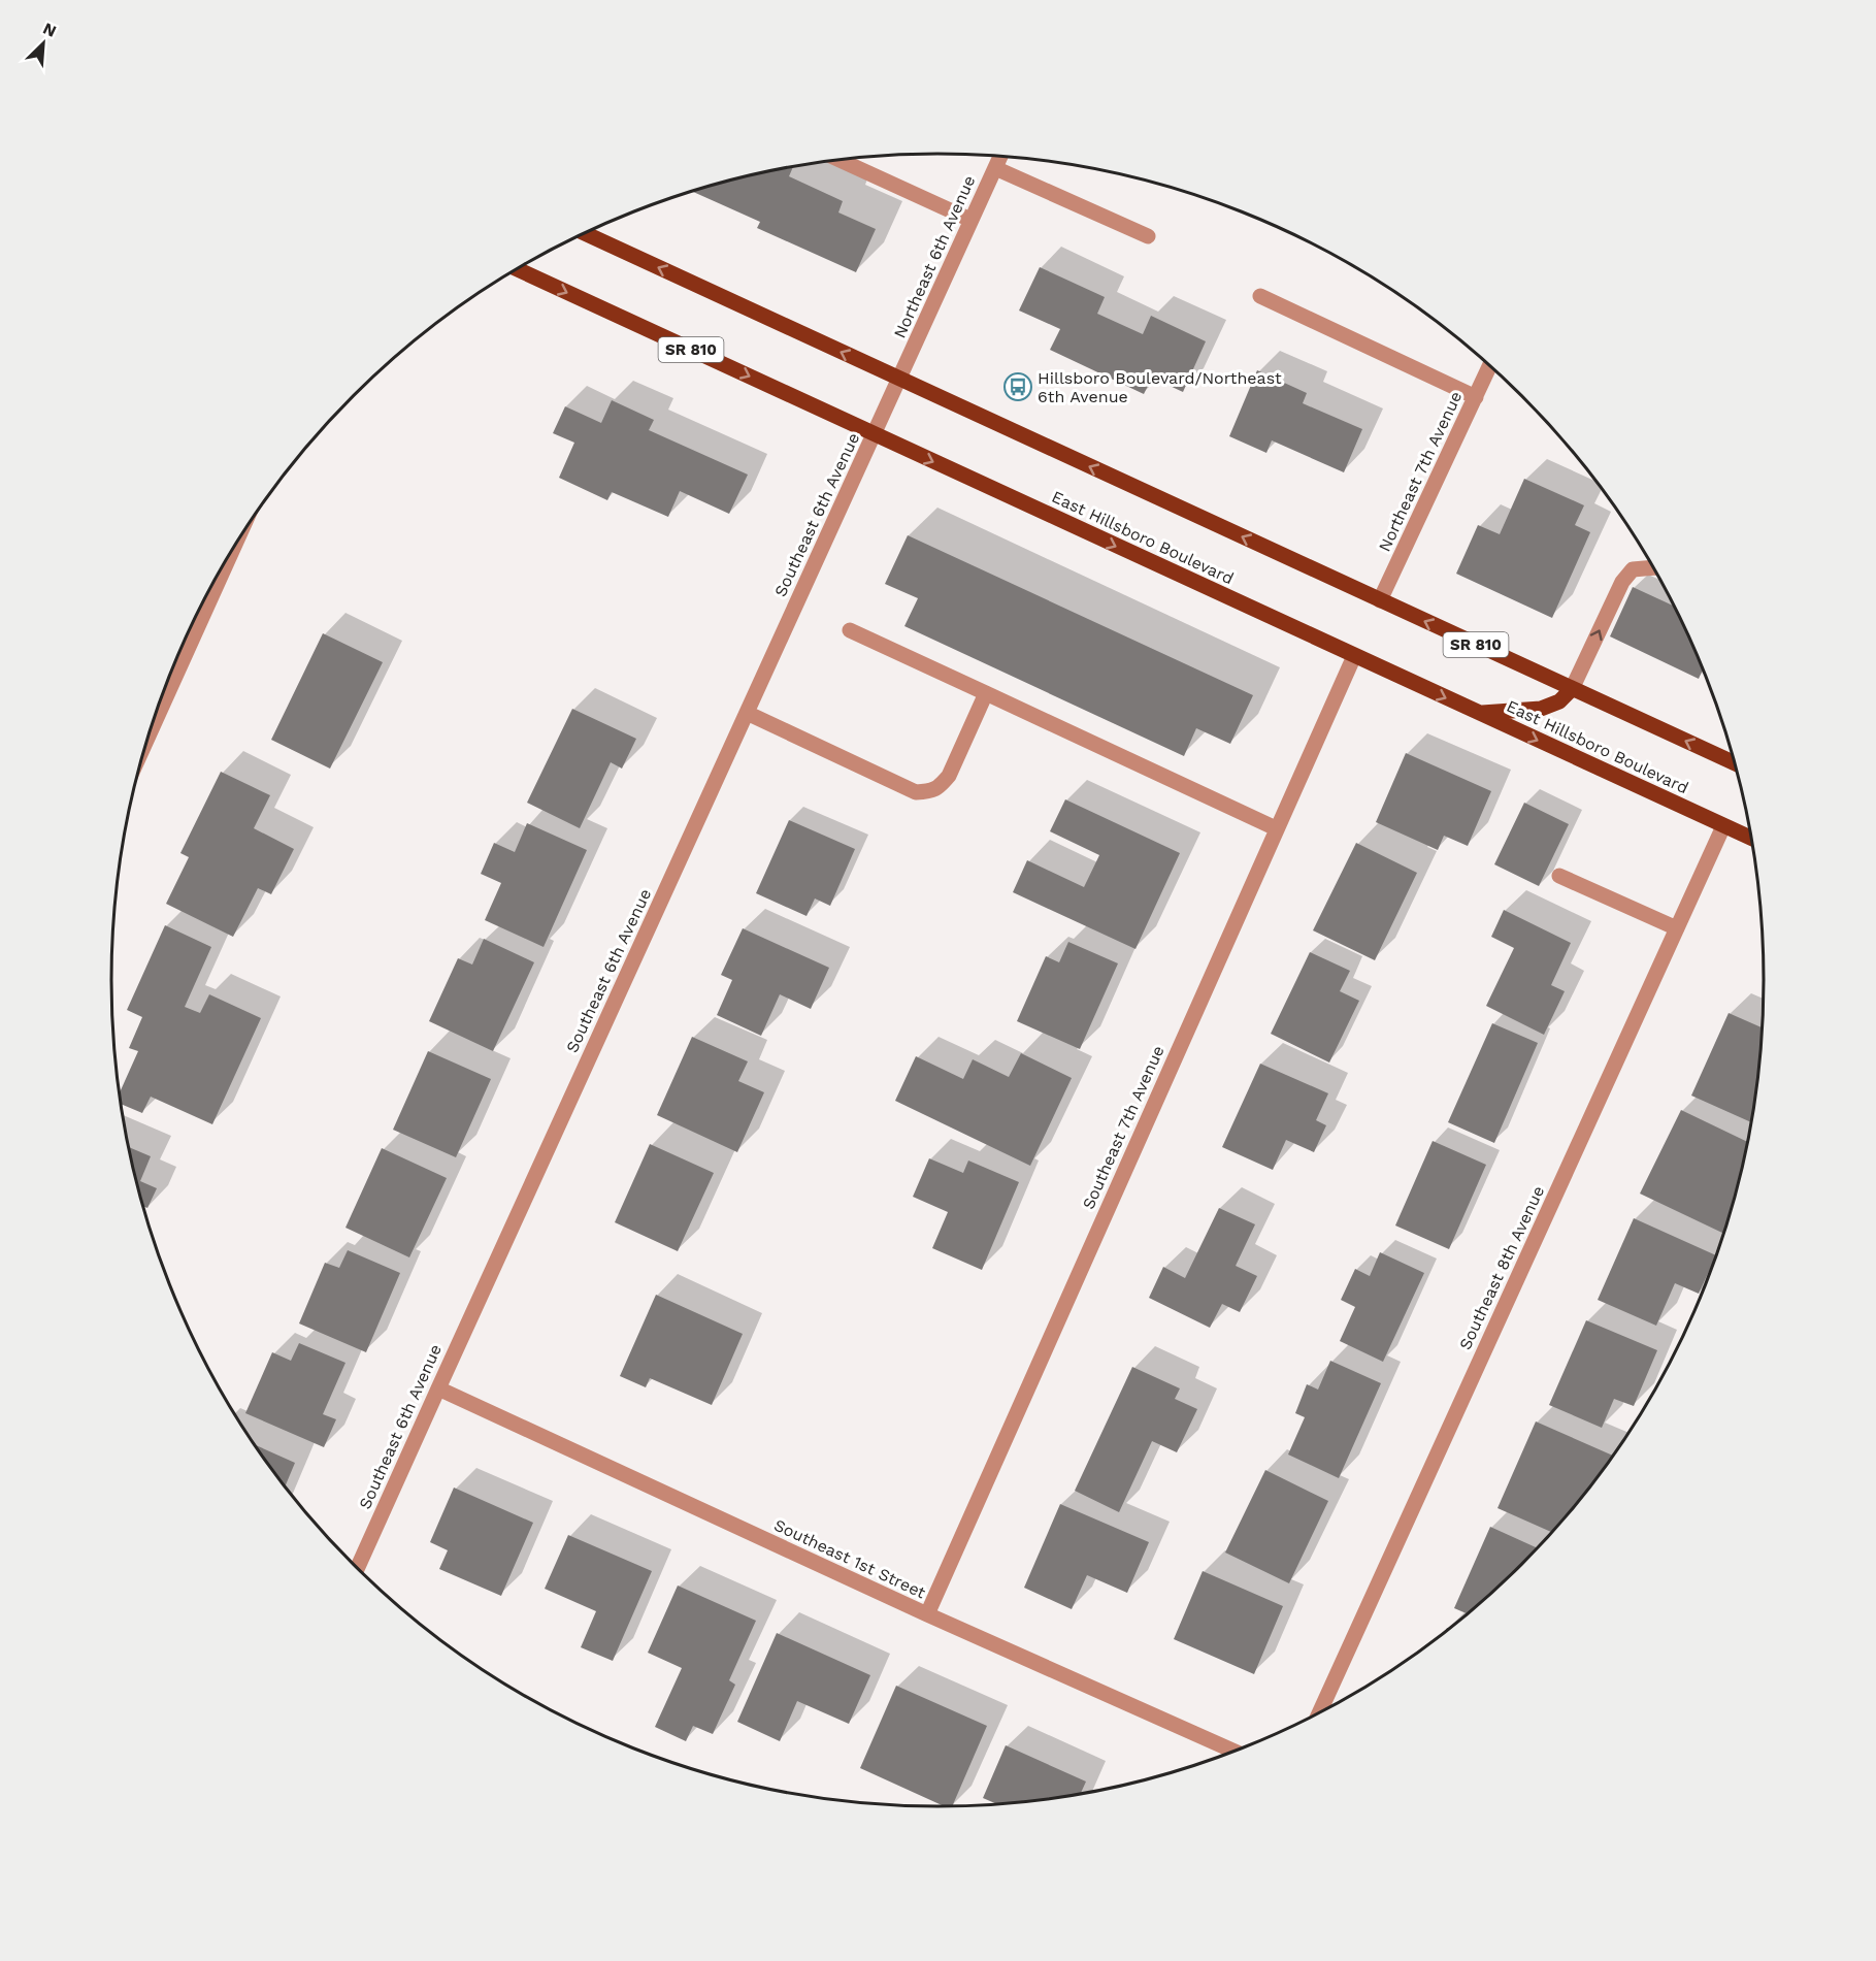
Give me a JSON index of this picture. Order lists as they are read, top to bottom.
{
  "streets": {
    "main road": ["SR 810", "East Hillsboro Boulevard"],
    "street": [
      "Northeast 6th Avenue",
      "Northeast 7th Avenue",
      "Southeast 6th Avenue",
      "Southeast 7th Avenue",
      "Southeast 8th Avenue",
      "Southeast 1st Street"
    ]
  },
  "crossings": [
    ["Northeast 6th Avenue", "SR 810"],
    ["Northeast 6th Avenue", "Southeast 6th Avenue"],
    ["SR 810", "Northeast 7th Avenue"],
    ["SR 810", "Southeast 6th Avenue"],
    ["Southeast 6th Avenue", "East Hillsboro Boulevard"],
    ["Southeast 6th Avenue", "Southeast 1st Street"],
    ["East Hillsboro Boulevard", "Southeast 7th Avenue"],
    ["East Hillsboro Boulevard", "Southeast 8th Avenue"],
    ["Southeast 7th Avenue", "Southeast 1st Street"]
  ],
  "places": {
    "bus stop": ["Hillsboro Boulevard/Northeast 6th Avenue"]
  },
  "north": "top right"
}
